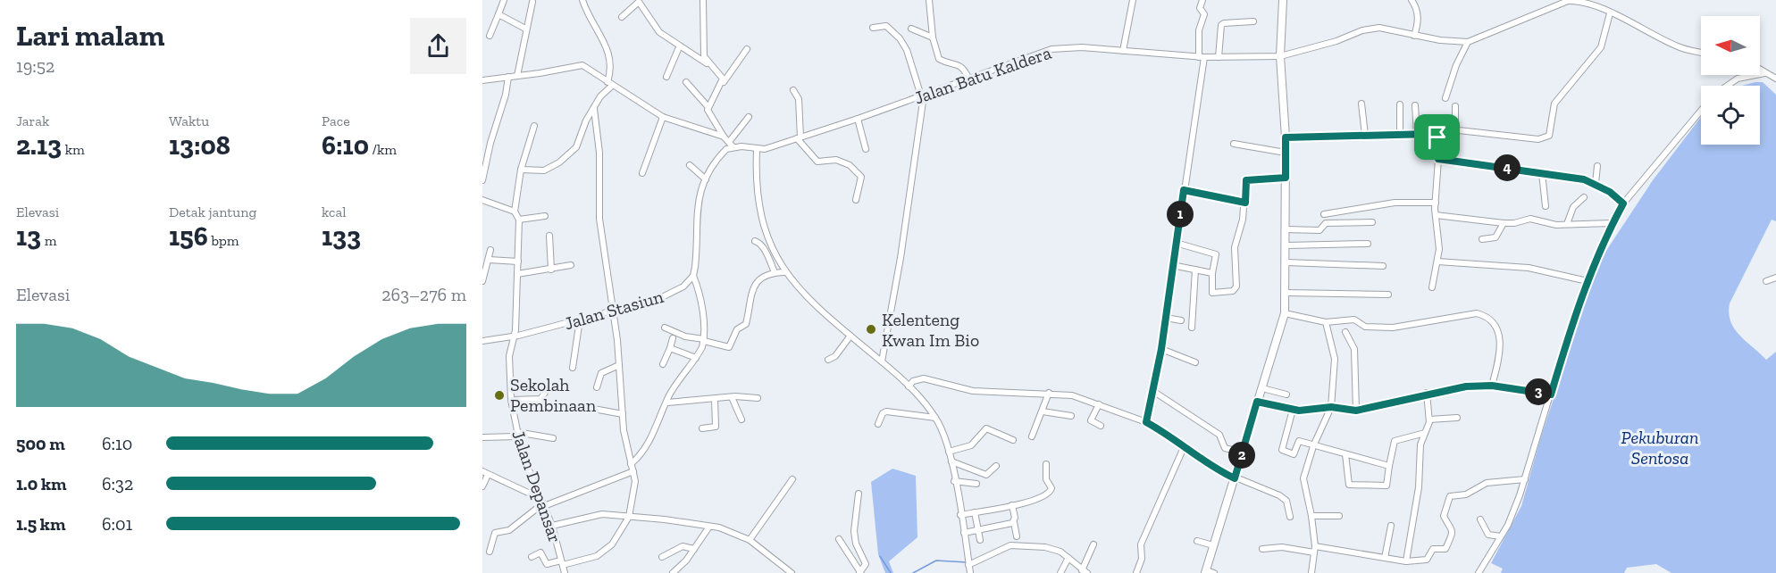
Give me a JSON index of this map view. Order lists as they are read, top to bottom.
{
  "streets": {
    "street": ["Jalan Batu Kaldera", "Jalan Stasiun", "Jalan Depansar"]
  },
  "crossings": [
    ["Jalan Stasiun", "Jalan Depansar"]
  ],
  "parks": ["Pekuburan Sentosa"],
  "places": ["Kelenteng Kwan Im Bio", "Sekolah Pembinaan"],
  "north": "left",
  "page": {
    "heading": ["Lari malam", "19:52"],
    "stats": [
      ["Jarak", "2.13 km"],
      ["Waktu", "13:08"],
      ["Pace", "6:10 /km"],
      ["Elevasi", "13 m"],
      ["Detak jantung", "156 bpm"],
      ["kcal", "133"]
    ],
    "pins": [
      "4",
      "1",
      "3",
      "2"
    ],
    "chart": ["Elevasi", "263–276 m"],
    "list": [
      {
        "name": "500 m",
        "note": "6:10"
      },
      {
        "name": "1.0 km",
        "note": "6:32"
      },
      {
        "name": "1.5 km",
        "note": "6:01"
      }
    ]
  }
}
